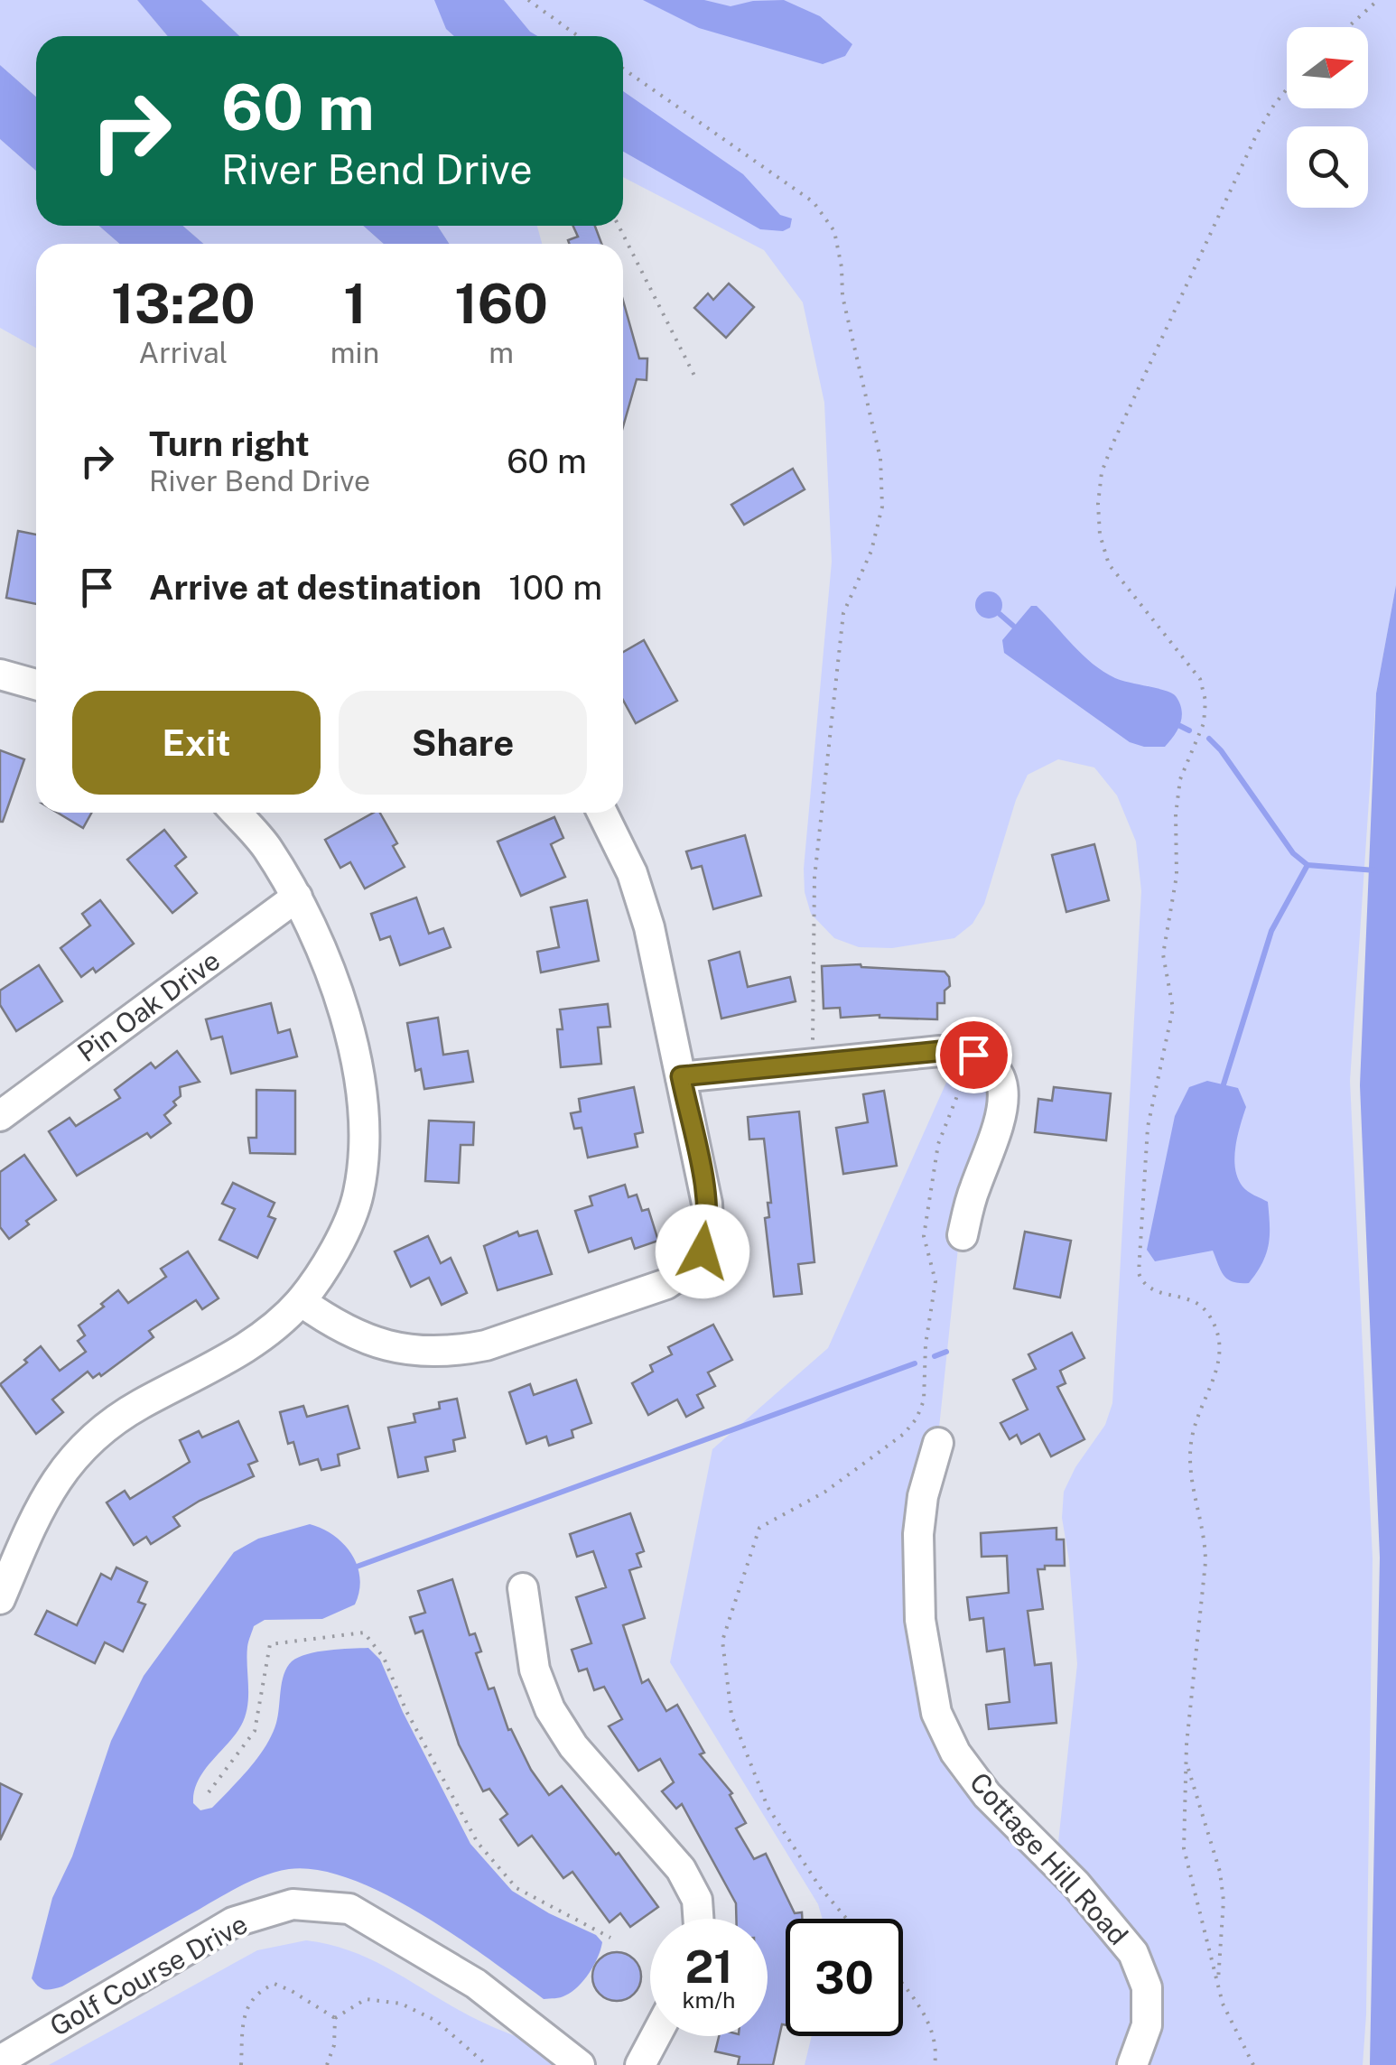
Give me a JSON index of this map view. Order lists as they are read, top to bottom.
{
  "streets": {
    "street": ["Pin Oak Drive", "Cottage Hill Road", "Golf Course Drive"]
  },
  "north": "right",
  "page": {
    "turn": ["60 m", "River Bend Drive"],
    "eta": [
      "13:20",
      "Arrival",
      "1",
      "min",
      "160",
      "m"
    ],
    "list": [
      {
        "name": "Turn right",
        "note": "River Bend Drive",
        "value": "60 m"
      },
      {
        "name": "Arrive at destination",
        "value": "100 m"
      }
    ],
    "buttons": ["Exit", "Share"],
    "speed": "21 km/h",
    "limit": "30"
  }
}
